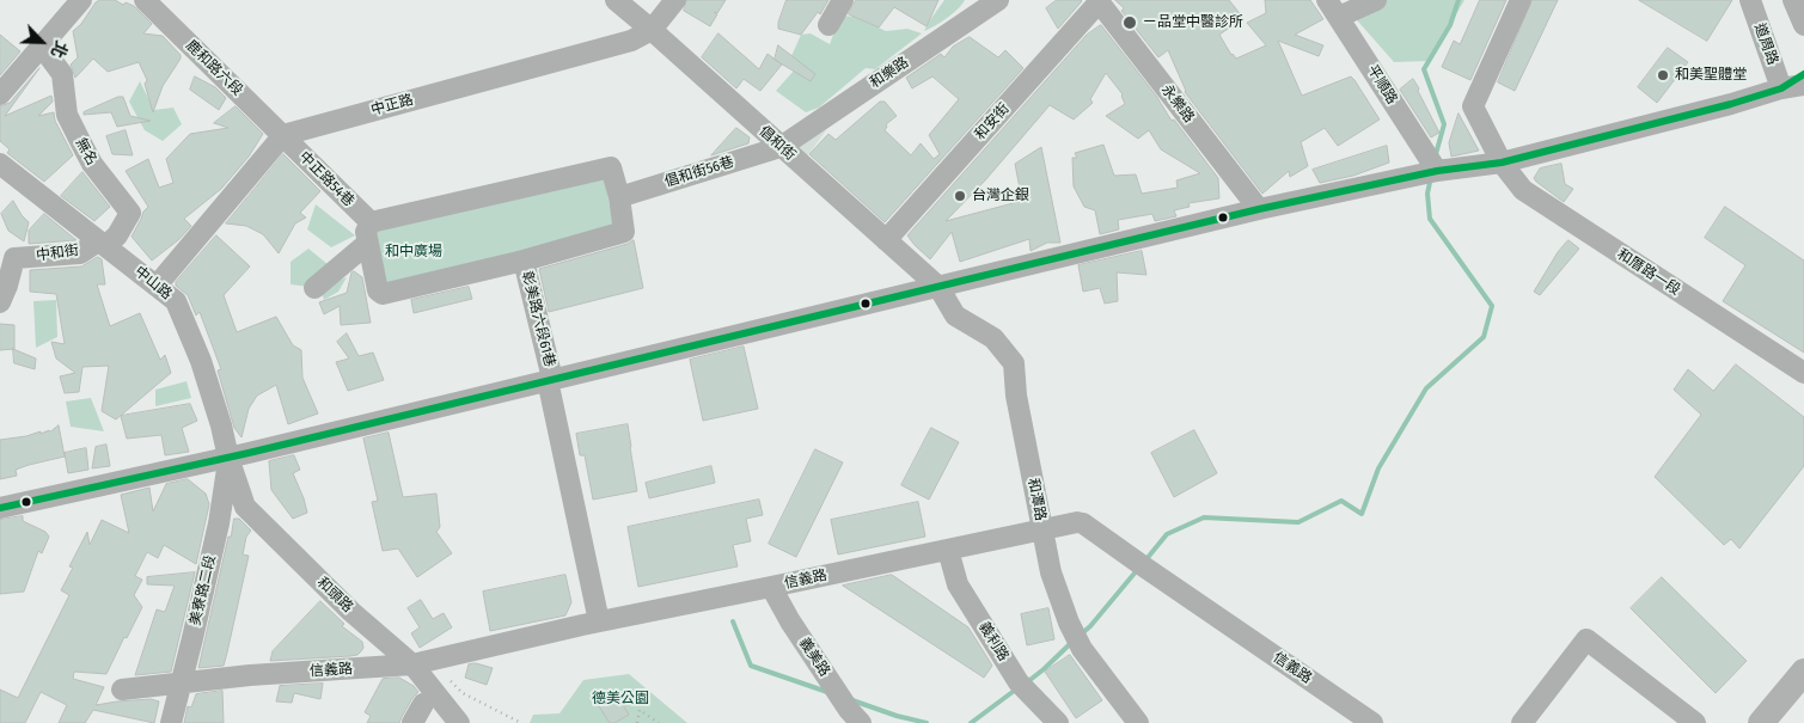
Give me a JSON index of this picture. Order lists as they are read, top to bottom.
{
  "streets": {
    "street": [
      "道周路",
      "鹿和路六段",
      "和樂路",
      "平順路",
      "永樂路",
      "中正路",
      "和安街",
      "倡和街",
      "無名",
      "倡和街56巷",
      "中正路54巷",
      "中和街",
      "和厝路一段",
      "中山路",
      "彰美路六段61巷",
      "和潭路",
      "信義路",
      "美寮路二段",
      "和頭路",
      "義利路",
      "義美路"
    ]
  },
  "crossings": [
    ["鹿和路六段", "中正路"],
    ["鹿和路六段", "中正路54巷"],
    ["和樂路", "倡和街"],
    ["和樂路", "倡和街56巷"],
    ["永樂路", "和安街"],
    ["中正路", "倡和街"],
    ["中正路", "中正路54巷"],
    ["和安街", "倡和街"],
    ["倡和街", "倡和街56巷"],
    ["倡和街", "和潭路"],
    ["無名", "中和街"],
    ["無名", "中山路"],
    ["中和街", "中山路"],
    ["中山路", "美寮路二段"],
    ["中山路", "和頭路"],
    ["彰美路六段61巷", "信義路"],
    ["和潭路", "信義路"],
    ["信義路", "美寮路二段"],
    ["信義路", "和頭路"],
    ["信義路", "義利路"],
    ["信義路", "義美路"],
    ["美寮路二段", "和頭路"]
  ],
  "parks": ["和中廣場", "德美公園"],
  "places": ["ㄧ品堂中醫診所", "和美聖體堂", "台灣企銀"],
  "north": "bottom right"
}
